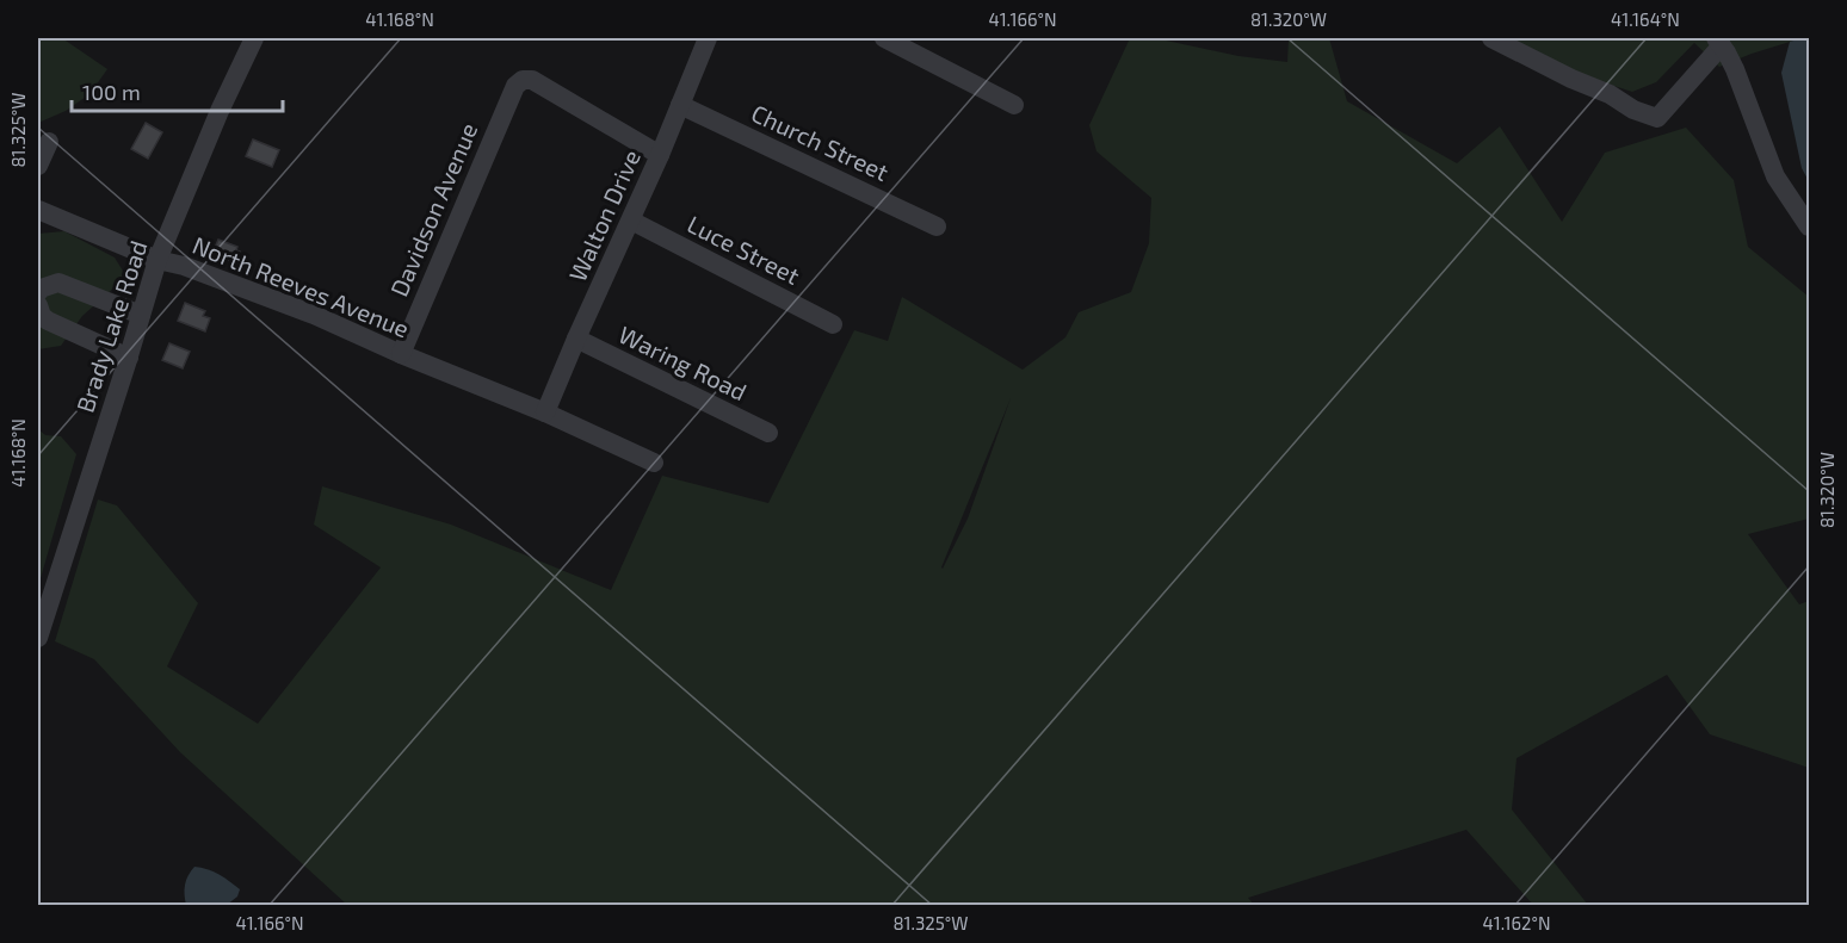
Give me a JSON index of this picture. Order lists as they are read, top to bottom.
{
  "streets": {
    "street": [
      "Church Street",
      "Davidson Avenue",
      "Walton Drive",
      "Luce Street",
      "North Reeves Avenue",
      "Brady Lake Road",
      "Waring Road"
    ]
  },
  "crossings": [
    ["Church Street", "Walton Drive"],
    ["Davidson Avenue", "Walton Drive"],
    ["Davidson Avenue", "North Reeves Avenue"],
    ["Walton Drive", "Luce Street"],
    ["Walton Drive", "North Reeves Avenue"],
    ["Walton Drive", "Waring Road"],
    ["North Reeves Avenue", "Brady Lake Road"]
  ],
  "scale_bar": "100 m",
  "coordinates": [
    "41.168°N",
    "41.166°N",
    "81.320°W",
    "41.164°N",
    "81.325°W",
    "41.162°N"
  ]
}
